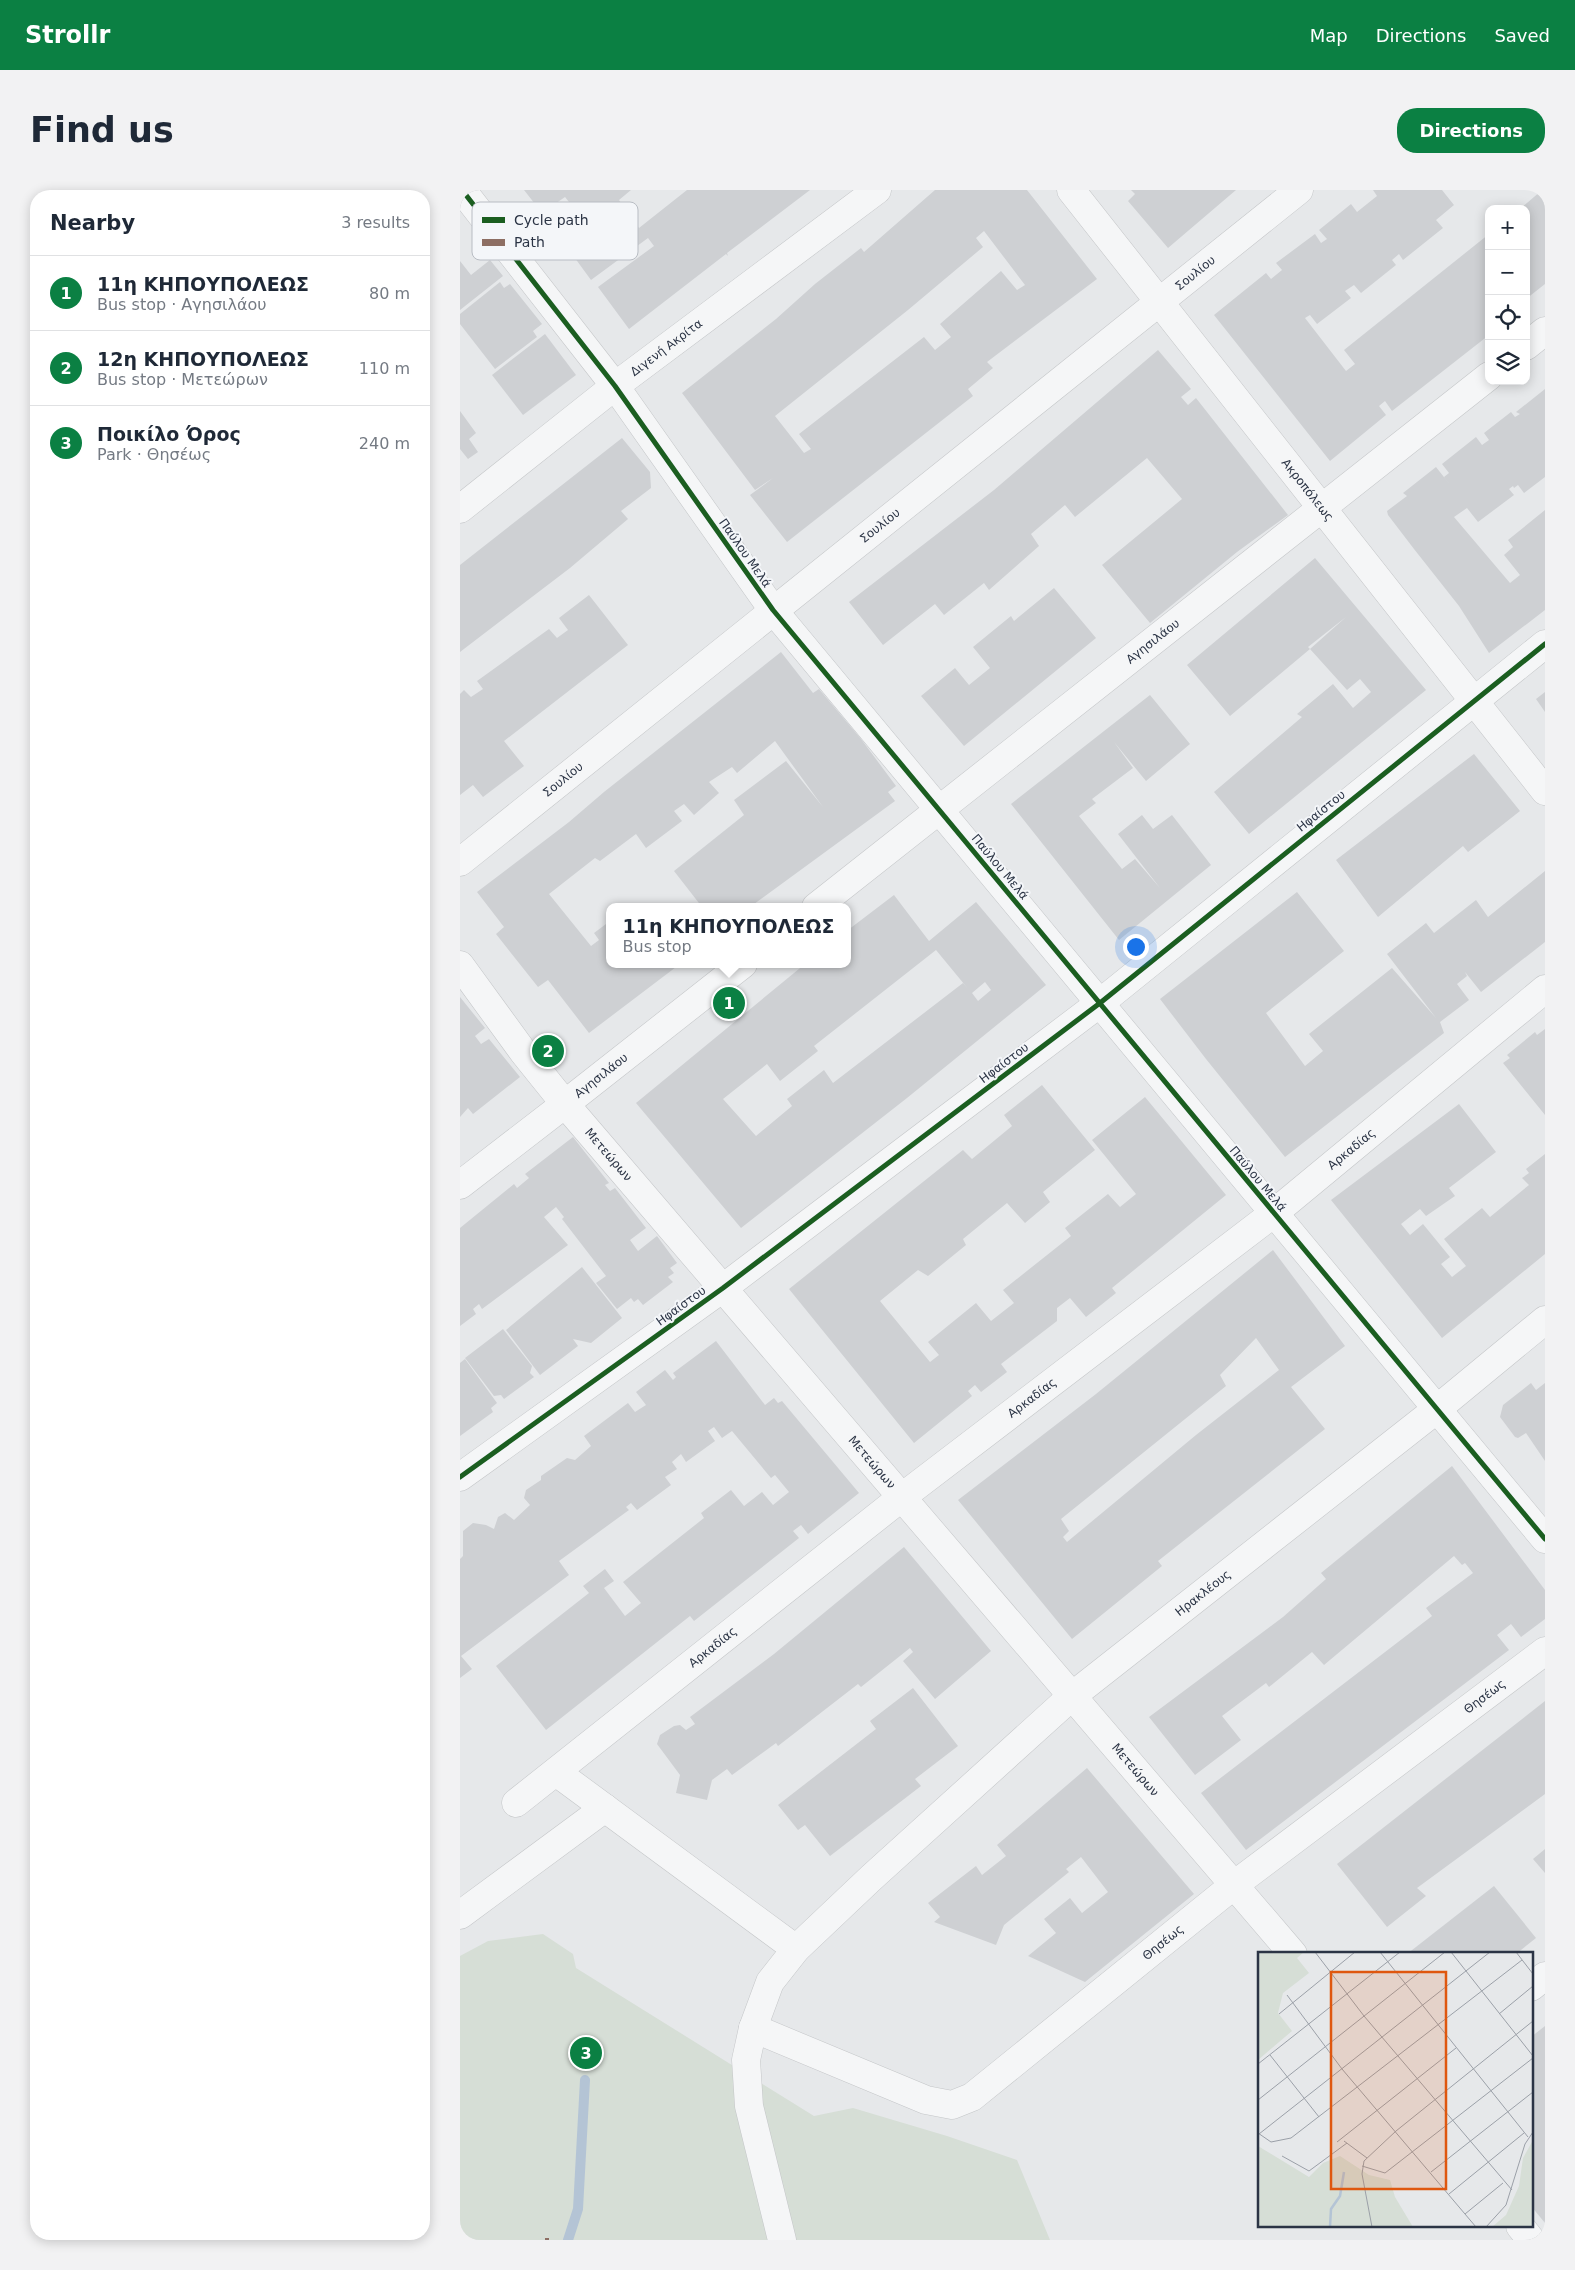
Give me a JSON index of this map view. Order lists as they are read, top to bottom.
{
  "streets": {
    "street": [
      "Σουλίου",
      "Διγενή Ακρίτα",
      "Ακροπόλεως",
      "Παύλου Μελά",
      "Αγησιλάου",
      "Ηφαίστου",
      "Αρκαδίας",
      "Μετεώρων",
      "Ηρακλέους",
      "Θησέως"
    ]
  },
  "crossings": [
    ["Σουλίου", "Ακροπόλεως"],
    ["Σουλίου", "Παύλου Μελά"],
    ["Διγενή Ακρίτα", "Παύλου Μελά"],
    ["Ακροπόλεως", "Αγησιλάου"],
    ["Ακροπόλεως", "Ηφαίστου"],
    ["Παύλου Μελά", "Αγησιλάου"],
    ["Παύλου Μελά", "Ηφαίστου"],
    ["Παύλου Μελά", "Αρκαδίας"],
    ["Παύλου Μελά", "Ηρακλέους"],
    ["Αγησιλάου", "Μετεώρων"],
    ["Ηφαίστου", "Μετεώρων"],
    ["Αρκαδίας", "Μετεώρων"],
    ["Μετεώρων", "Ηρακλέους"],
    ["Μετεώρων", "Θησέως"],
    ["Ηρακλέους", "Θησέως"]
  ],
  "legend": ["Cycle path", "Path"],
  "page": {
    "header": "Strollr",
    "nav": ["Map", "Directions", "Saved"],
    "buttons": "Directions",
    "title": "Find us",
    "heading": ["Nearby", "3 results"],
    "map_buttons": ["+", "−"],
    "list": [
      {
        "mark": "1",
        "name": "11η ΚΗΠΟΥΠΟΛΕΩΣ",
        "note": "Bus stop · Αγησιλάου",
        "value": "80 m"
      },
      {
        "mark": "2",
        "name": "12η ΚΗΠΟΥΠΟΛΕΩΣ",
        "note": "Bus stop · Μετεώρων",
        "value": "110 m"
      },
      {
        "mark": "3",
        "name": "Ποικίλο Όρος",
        "note": "Park · Θησέως",
        "value": "240 m"
      }
    ],
    "popup": ["11η ΚΗΠΟΥΠΟΛΕΩΣ", "Bus stop"],
    "pins": ["1", "2", "3"]
  }
}
